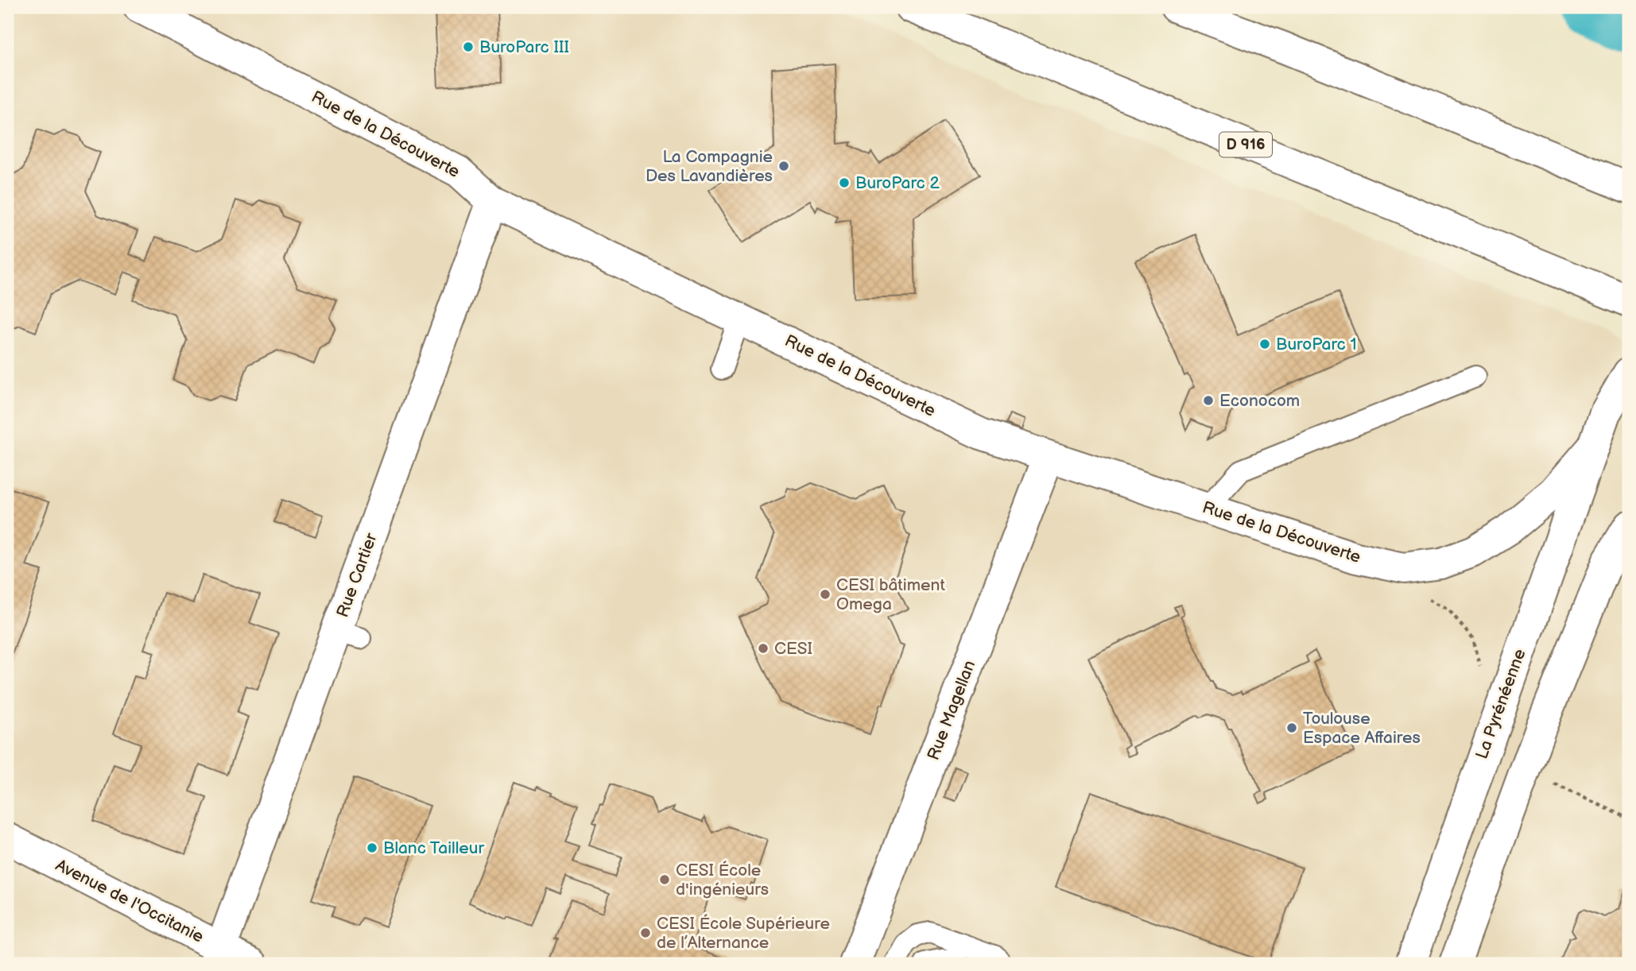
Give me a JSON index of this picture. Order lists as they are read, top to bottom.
{
  "streets": {
    "main road": [
      "Rue de la Découverte",
      "D 916",
      "Rue Cartier",
      "La Pyrénéenne",
      "Rue Magellan",
      "Avenue de l'Occitanie"
    ]
  },
  "crossings": [
    ["Rue de la Découverte", "Rue Cartier"],
    ["Rue de la Découverte", "La Pyrénéenne"],
    ["Rue de la Découverte", "Rue Magellan"],
    ["Rue Cartier", "Avenue de l'Occitanie"]
  ],
  "places": [
    "BuroParc III",
    "La Compagnie Des Lavandières",
    "BuroParc 2",
    "BuroParc 1",
    "Econocom",
    "CESI bâtiment Omega",
    "CESI",
    "Toulouse Espace Affaires",
    "Blanc Tailleur",
    "CESI École d'ingénieurs",
    "CESI École Supérieure de l’Alternance"
  ]
}
